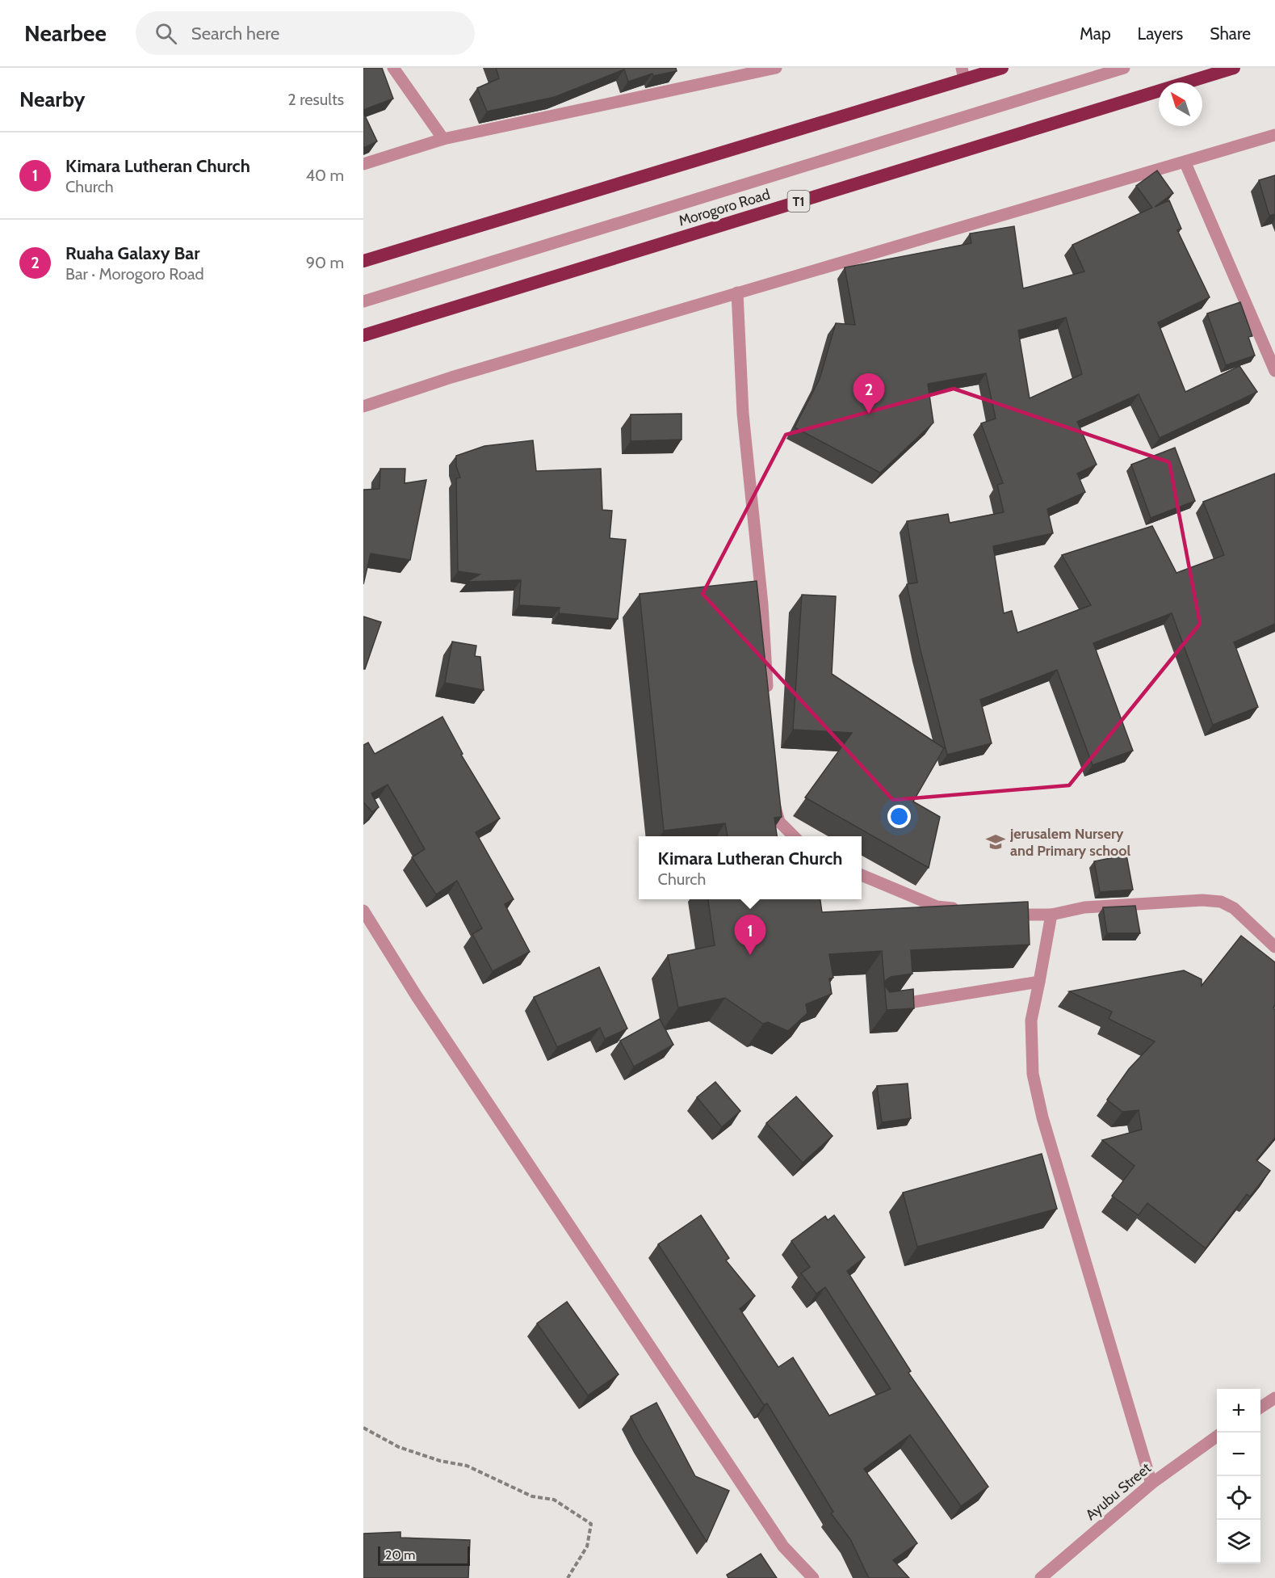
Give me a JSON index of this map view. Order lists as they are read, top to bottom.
{
  "streets": {
    "highway": ["T1", "Morogoro Road"],
    "street": ["Ayubu Street"]
  },
  "places": {
    "school or university": ["jerusalem Nursery and Primary school"]
  },
  "scale_bar": "20 m",
  "north": "top left",
  "page": {
    "header": "Nearbee",
    "search": "Search here",
    "nav": ["Map", "Layers", "Share"],
    "heading": ["Nearby", "2 results"],
    "list": [
      {
        "mark": "1",
        "name": "Kimara Lutheran Church",
        "note": "Church",
        "value": "40 m"
      },
      {
        "mark": "2",
        "name": "Ruaha Galaxy Bar",
        "note": "Bar · Morogoro Road",
        "value": "90 m"
      }
    ],
    "pins": ["2", "1"],
    "popup": ["Kimara Lutheran Church", "Church"],
    "map_buttons": ["+", "−"],
    "scale": "20 m"
  }
}
